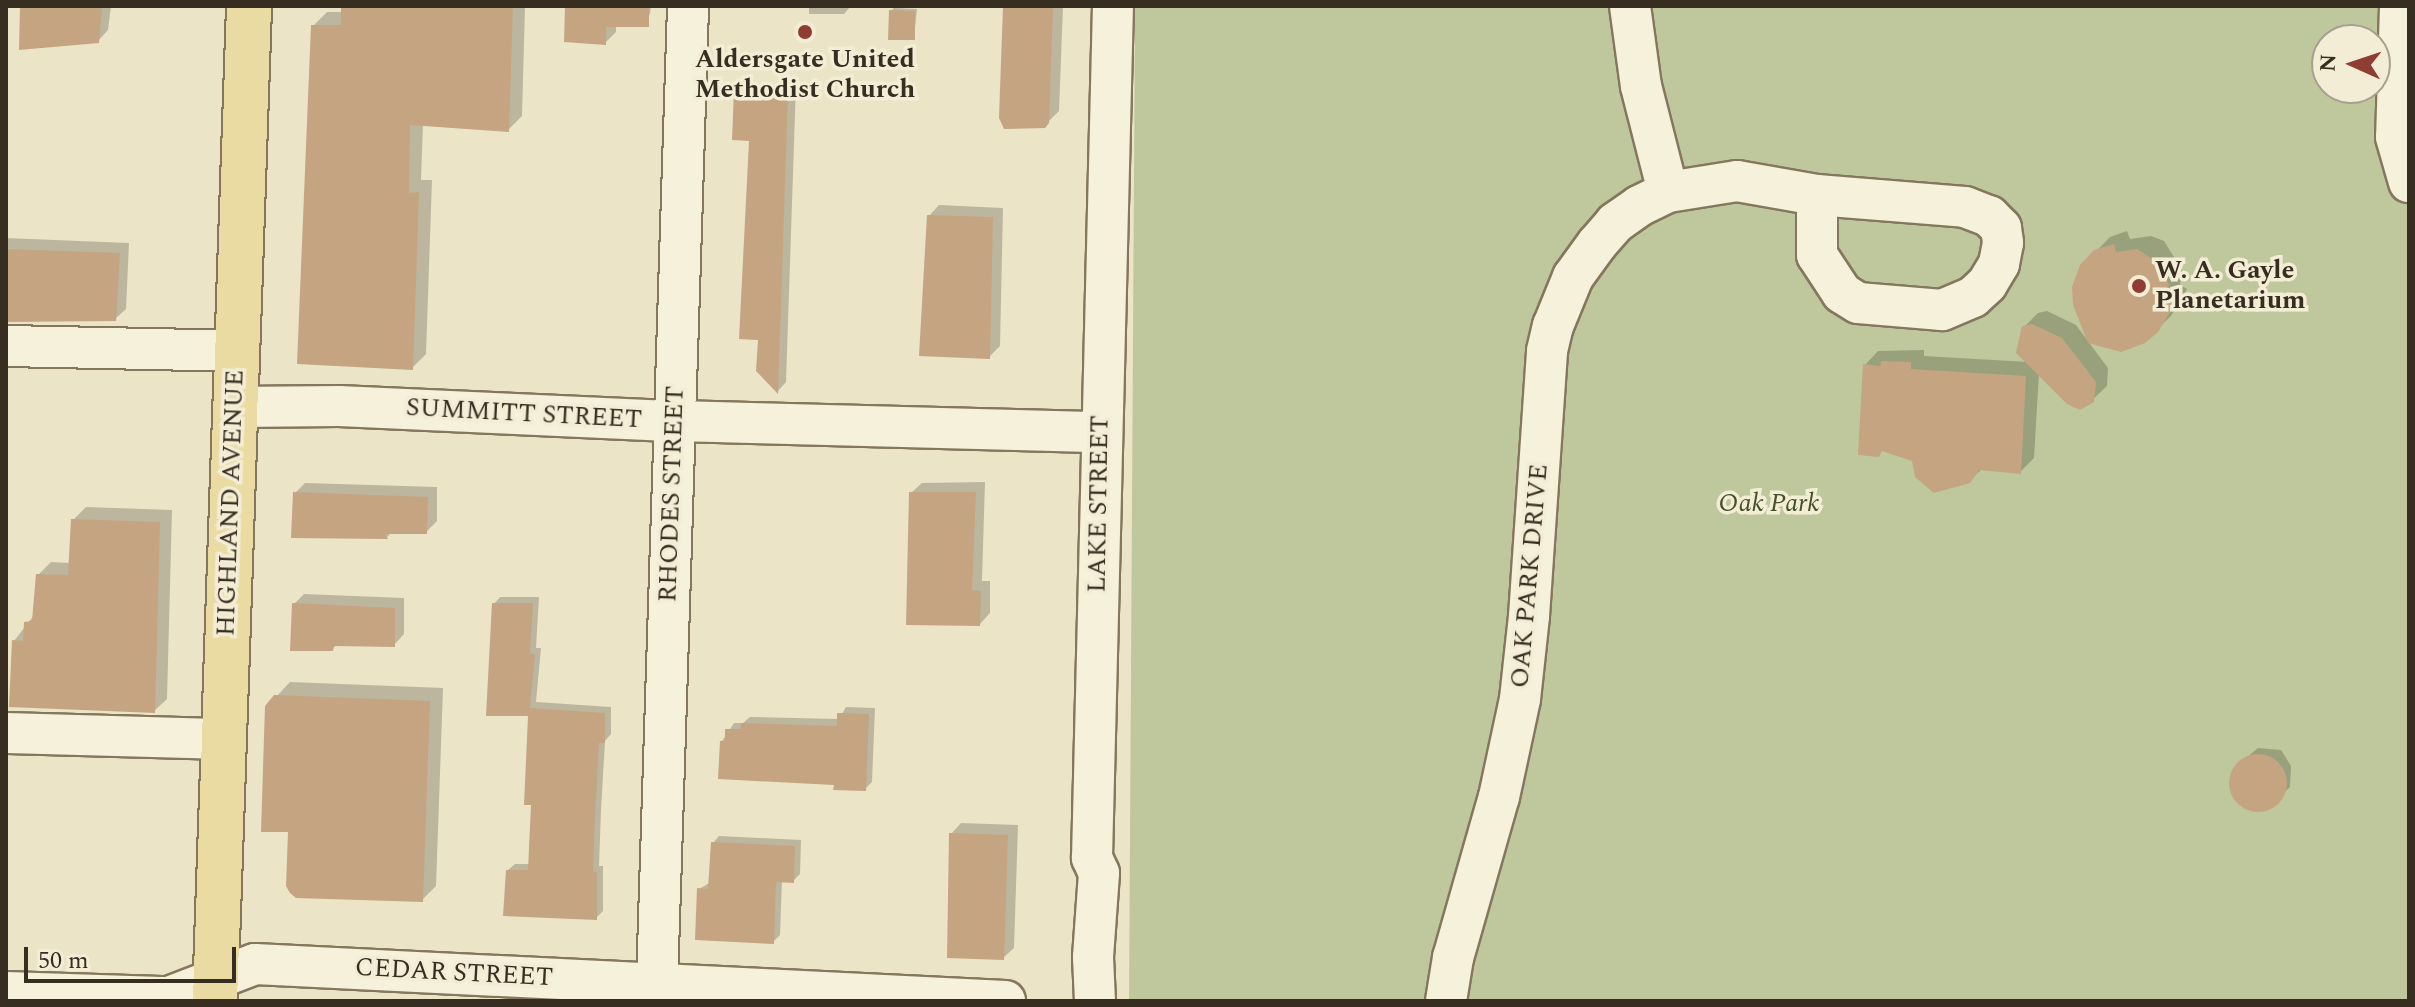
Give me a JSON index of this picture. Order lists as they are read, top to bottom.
{
  "streets": {
    "main road": ["HIGHLAND AVENUE"],
    "street": [
      "SUMMITT STREET",
      "RHODES STREET",
      "LAKE STREET",
      "OAK PARK DRIVE",
      "CEDAR STREET"
    ]
  },
  "crossings": [
    ["SUMMITT STREET", "RHODES STREET"],
    ["SUMMITT STREET", "HIGHLAND AVENUE"],
    ["SUMMITT STREET", "LAKE STREET"],
    ["RHODES STREET", "CEDAR STREET"],
    ["HIGHLAND AVENUE", "CEDAR STREET"]
  ],
  "parks": ["Oak Park"],
  "places": ["Aldersgate United Methodist Church", "W. A. Gayle Planetarium"],
  "scale_bar": "50 m",
  "north": "left"
}
